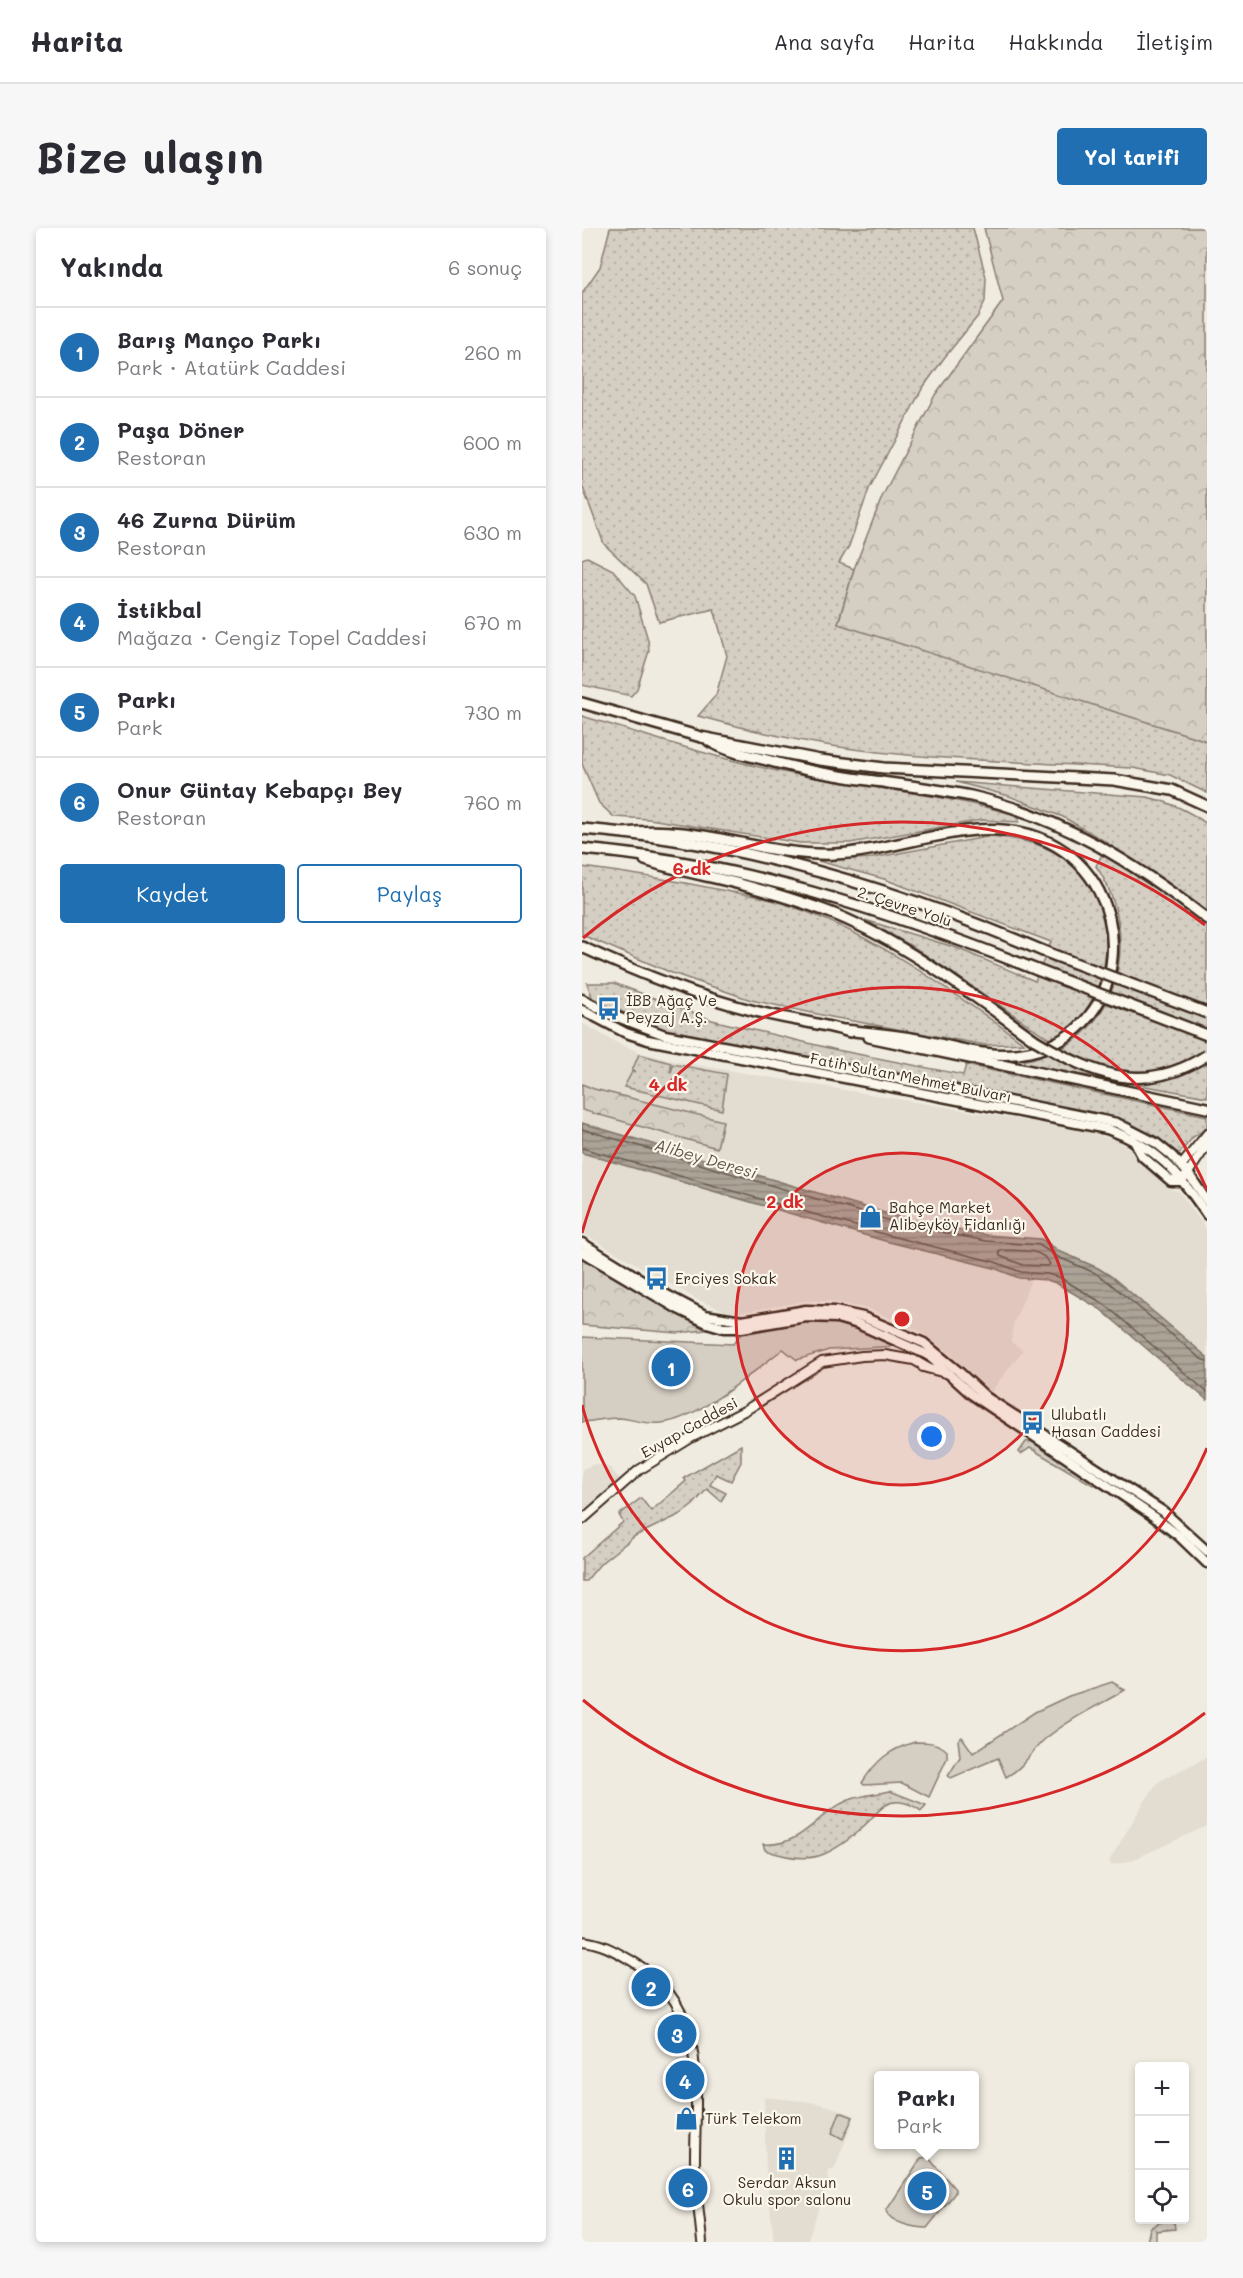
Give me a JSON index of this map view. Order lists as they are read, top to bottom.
{
  "streets": {
    "highway": ["2. Çevre Yolu"],
    "main road": ["Fatih Sultan Mehmet Bulvarı", "Evyap Caddesi"]
  },
  "water": ["Alibey Deresi"],
  "places": {
    "bus stop": ["İBB Ağaç Ve Peyzaj A.Ş.", "Erciyes Sokak", "Ulubatlı Hasan Caddesi"],
    "shop": ["Bahçe Market Alibeyköy Fidanlığı", "Türk Telekom"],
    "building": ["Serdar Aksun Okulu spor salonu"]
  },
  "page": {
    "header": "Harita",
    "nav": [
      "Ana sayfa",
      "Harita",
      "Hakkında",
      "İletişim"
    ],
    "buttons": [
      "Yol tarifi",
      ["Kaydet", "Paylaş"]
    ],
    "title": "Bize ulaşın",
    "heading": ["Yakında", "6 sonuç"],
    "list": [
      {
        "mark": "1",
        "name": "Barış Manço Parkı",
        "note": "Park · Atatürk Caddesi",
        "value": "260 m"
      },
      {
        "mark": "2",
        "name": "Paşa Döner",
        "note": "Restoran",
        "value": "600 m"
      },
      {
        "mark": "3",
        "name": "46 Zurna Dürüm",
        "note": "Restoran",
        "value": "630 m"
      },
      {
        "mark": "4",
        "name": "İstikbal",
        "note": "Mağaza · Cengiz Topel Caddesi",
        "value": "670 m"
      },
      {
        "mark": "5",
        "name": "Parkı",
        "note": "Park",
        "value": "730 m"
      },
      {
        "mark": "6",
        "name": "Onur Güntay Kebapçı Bey",
        "note": "Restoran",
        "value": "760 m"
      }
    ],
    "pins": [
      "1",
      "2",
      "3",
      "4",
      "6",
      "5"
    ],
    "map_buttons": ["+", "−"],
    "popup": ["Parkı", "Park"]
  },
  "rings": ["6 dk", "4 dk", "2 dk"]
}
